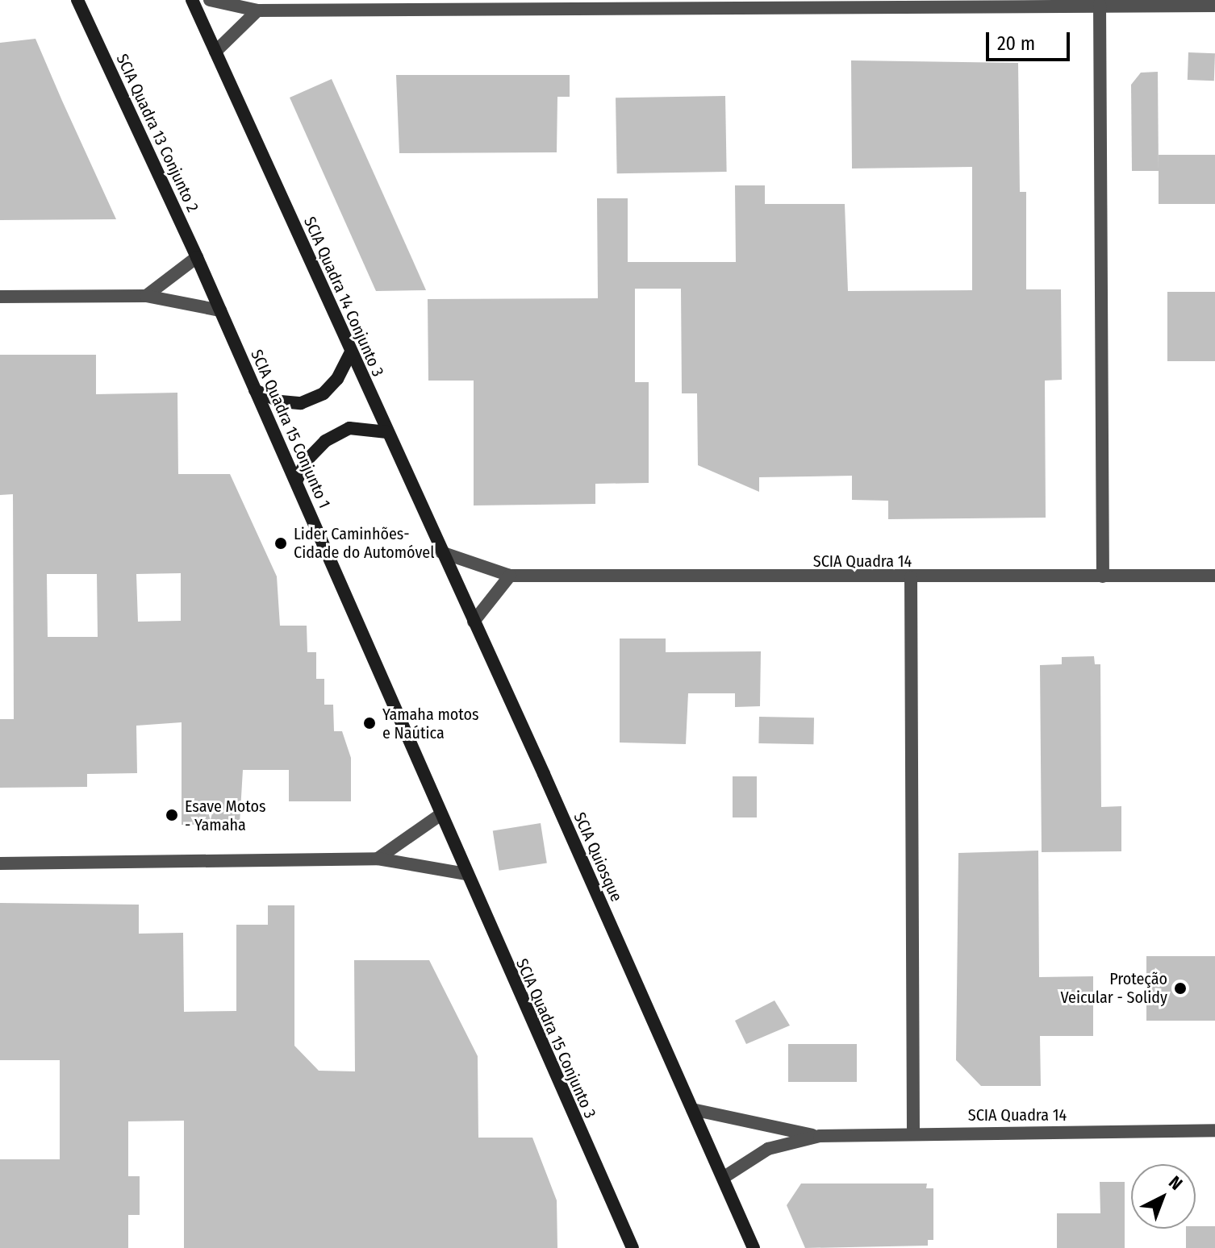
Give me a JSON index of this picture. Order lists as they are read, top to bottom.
{
  "streets": {
    "main road": [
      "SCIA Quadra 13 Conjunto 2",
      "SCIA Quadra 14 Conjunto 3",
      "SCIA Quadra 15 Conjunto 1",
      "SCIA Quiosque",
      "SCIA Quadra 15 Conjunto 3"
    ],
    "street": ["SCIA Quadra 14"]
  },
  "crossings": [
    ["SCIA Quadra 13 Conjunto 2", "SCIA Quadra 15 Conjunto 1"],
    ["SCIA Quadra 14 Conjunto 3", "SCIA Quadra 14"],
    ["SCIA Quadra 14 Conjunto 3", "SCIA Quiosque"],
    ["SCIA Quadra 15 Conjunto 1", "SCIA Quadra 15 Conjunto 3"],
    ["SCIA Quadra 14", "SCIA Quiosque"]
  ],
  "places": [
    "Lider Caminhões- Cidade do Automóvel",
    "Yamaha motos e Naútica",
    "Esave Motos - Yamaha",
    "Proteção Veicular - Solidy"
  ],
  "scale_bar": "20 m",
  "north": "top right"
}
